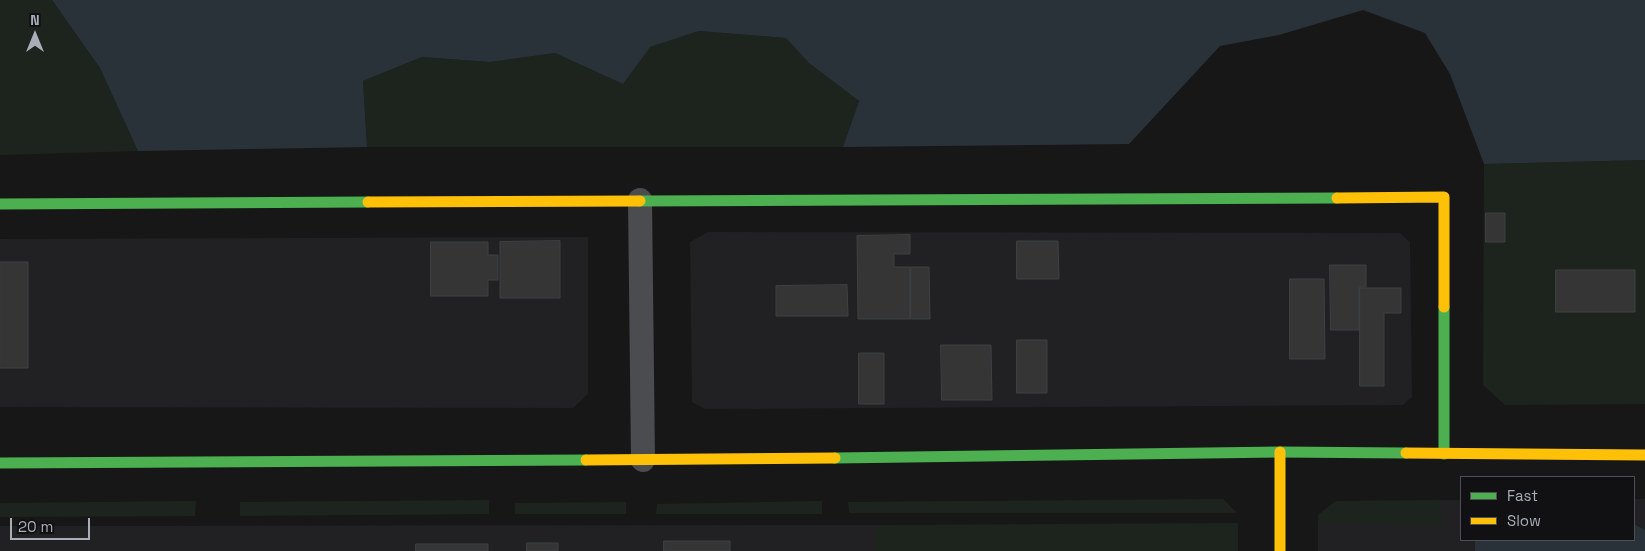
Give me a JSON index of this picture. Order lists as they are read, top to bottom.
{
  "legend": ["Fast", "Slow"],
  "scale_bar": "20 m",
  "north": "top"
}
